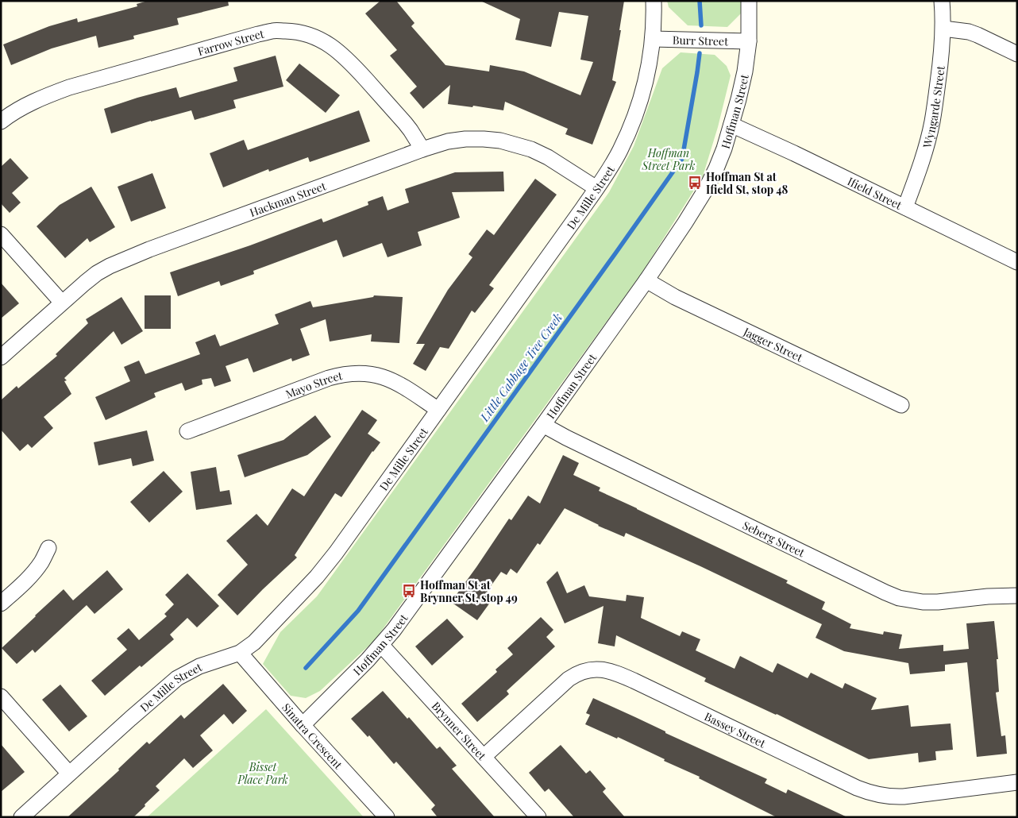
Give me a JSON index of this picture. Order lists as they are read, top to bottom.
{
  "streets": {
    "street": [
      "Burr Street",
      "Farrow Street",
      "Wyngarde Street",
      "Hoffman Street",
      "Ifield Street",
      "De Mille Street",
      "Hackman Street",
      "Jagger Street",
      "Mayo Street",
      "Seberg Street",
      "Bassey Street",
      "Brynner Street",
      "Sinatra Crescent"
    ]
  },
  "crossings": [
    ["Burr Street", "Hoffman Street"],
    ["Burr Street", "De Mille Street"],
    ["Farrow Street", "Hackman Street"],
    ["Wyngarde Street", "Ifield Street"],
    ["Hoffman Street", "Ifield Street"],
    ["Hoffman Street", "Jagger Street"],
    ["Hoffman Street", "Seberg Street"],
    ["Hoffman Street", "Brynner Street"],
    ["Hoffman Street", "Sinatra Crescent"],
    ["De Mille Street", "Hackman Street"],
    ["De Mille Street", "Mayo Street"],
    ["De Mille Street", "Sinatra Crescent"],
    ["Bassey Street", "Brynner Street"]
  ],
  "water": ["Little Cabbage Tree Creek"],
  "parks": ["Hoffman Street Park", "Bisset Place Park"],
  "places": {
    "bus stop": ["Hoffman St at Ifield St, stop 48", "Hoffman St at Brynner St, stop 49"]
  }
}
